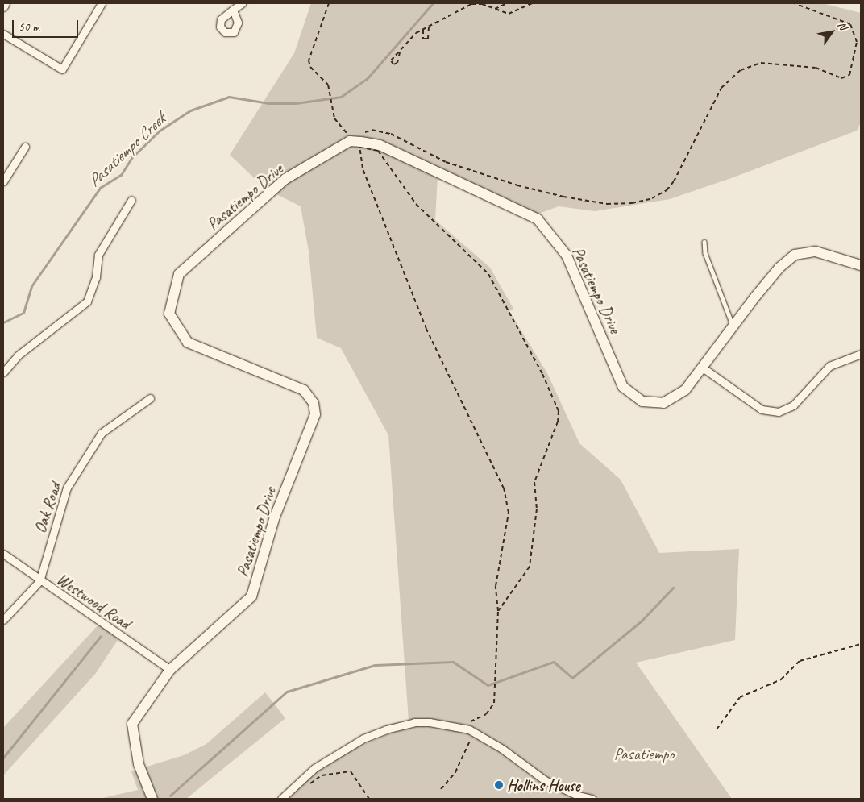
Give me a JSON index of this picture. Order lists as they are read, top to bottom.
{
  "streets": {
    "street": ["Pasatiempo Drive", "Oak Road", "Westwood Road"]
  },
  "crossings": [
    ["Pasatiempo Drive", "Westwood Road"],
    ["Oak Road", "Westwood Road"]
  ],
  "water": ["Pasatiempo Creek"],
  "parks": ["Pasatiempo"],
  "places": ["Hollins House"],
  "scale_bar": "50 m",
  "north": "top right"
}
